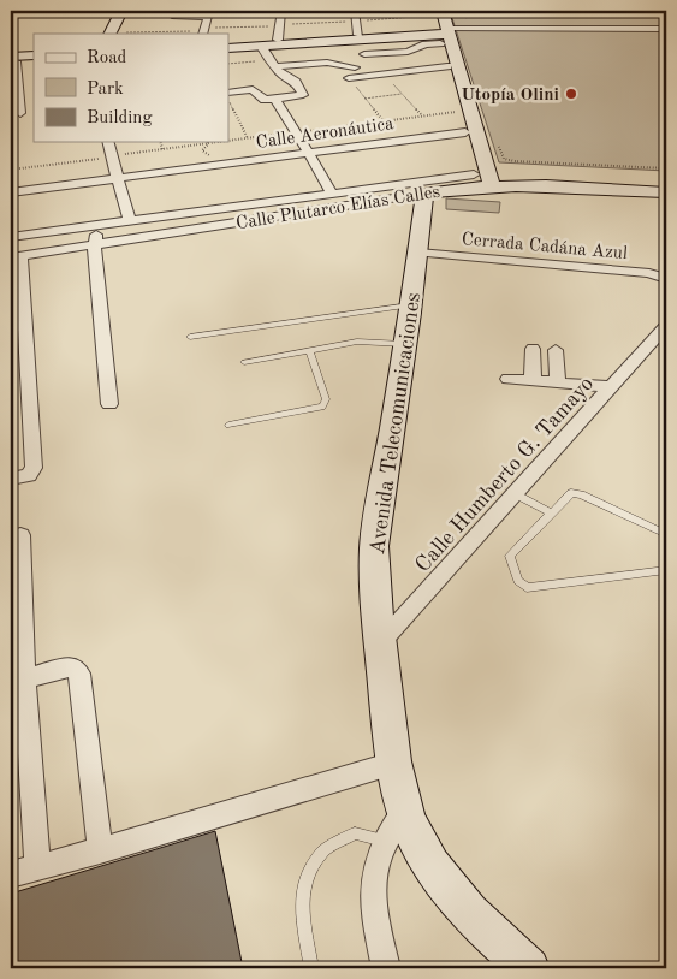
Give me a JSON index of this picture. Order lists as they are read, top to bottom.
{
  "streets": {
    "street": [
      "Calle Aeronáutica",
      "Calle Plutarco Elías Calles",
      "Cerrada Cadána Azul",
      "Avenida Telecomunicaciones",
      "Calle Humberto G. Tamayo"
    ]
  },
  "crossings": [
    ["Calle Plutarco Elías Calles", "Avenida Telecomunicaciones"],
    ["Cerrada Cadána Azul", "Avenida Telecomunicaciones"],
    ["Avenida Telecomunicaciones", "Calle Humberto G. Tamayo"]
  ],
  "places": ["Utopía Olini"],
  "legend": ["Road", "Park", "Building"]
}
